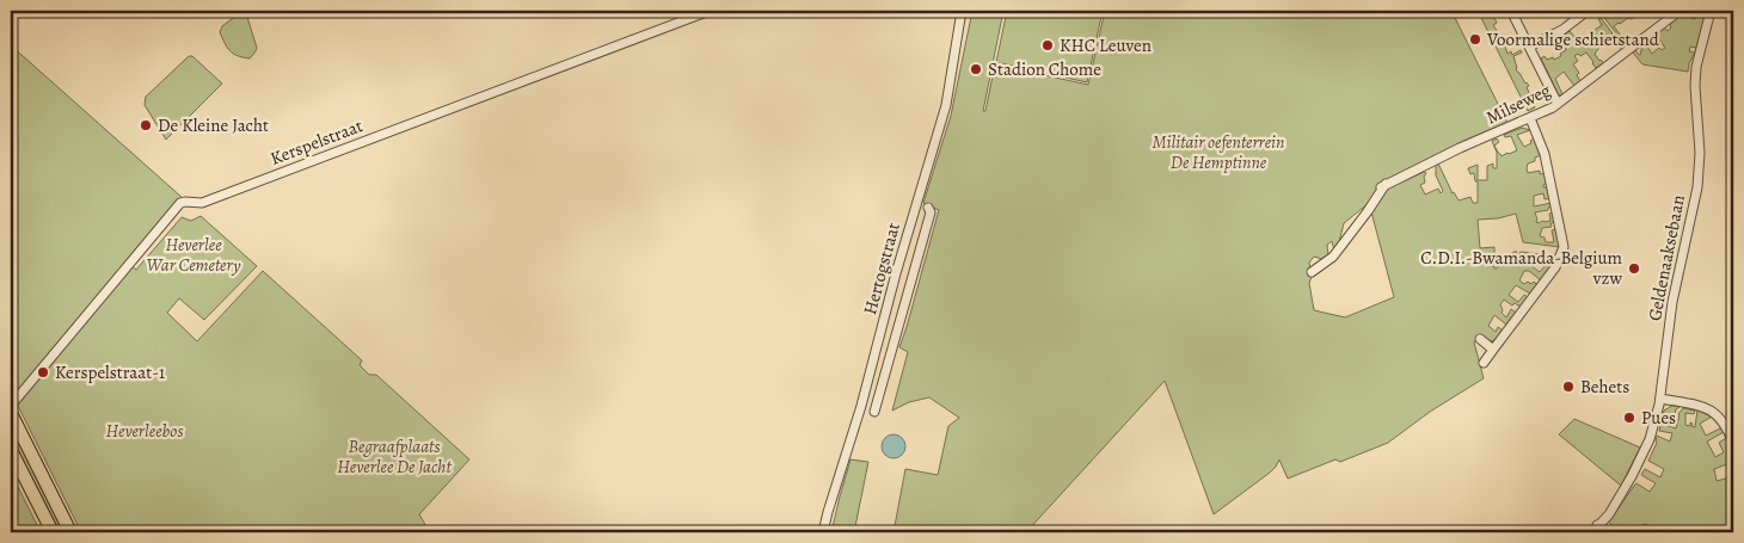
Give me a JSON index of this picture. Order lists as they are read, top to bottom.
{
  "streets": {
    "street": [
      "Milseweg",
      "Kerspelstraat",
      "Geldenaaksebaan",
      "Hertogstraat"
    ]
  },
  "parks": [
    "Militair oefenterrein De Hemptinne",
    "Heverlee War Cemetery",
    "Heverleebos",
    "Begraafplaats Heverlee De Jacht"
  ],
  "places": [
    "Voormalige schietstand",
    "KHC Leuven",
    "Stadion Chome",
    "De Kleine Jacht",
    "C.D.I.-Bwamanda-Belgium vzw",
    "Kerspelstraat-1",
    "Behets",
    "Pues"
  ]
}
